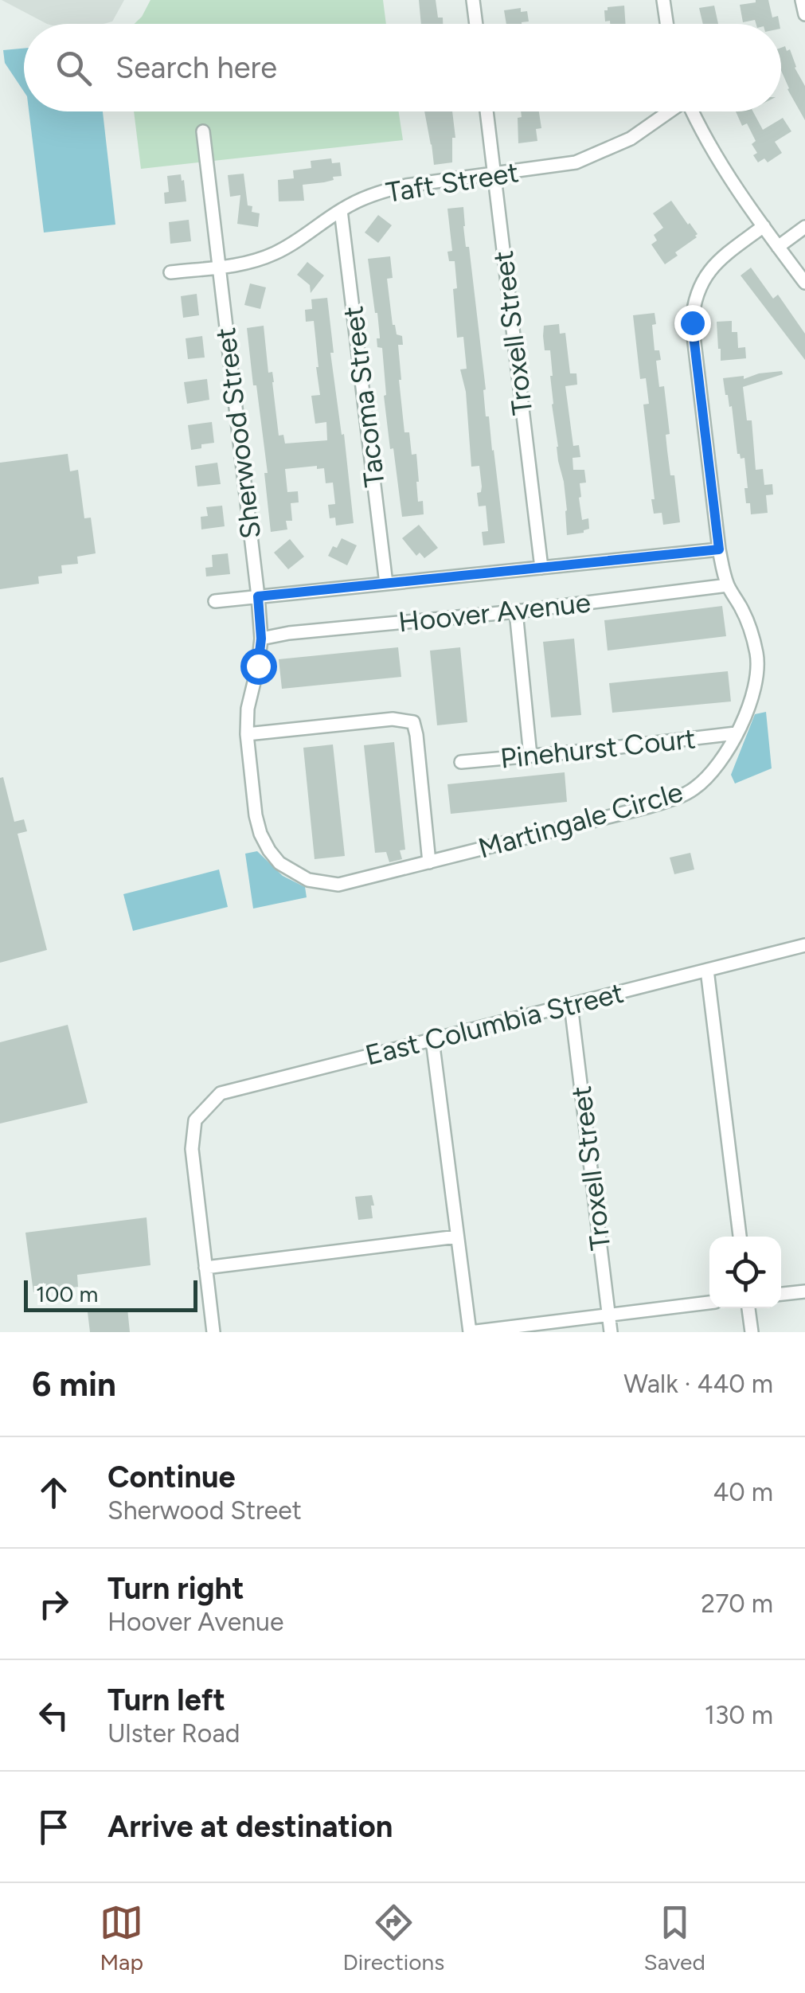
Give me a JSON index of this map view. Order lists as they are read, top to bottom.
{
  "streets": {
    "street": [
      "Taft Street",
      "Troxell Street",
      "Tacoma Street",
      "Sherwood Street",
      "Hoover Avenue",
      "Pinehurst Court",
      "Martingale Circle",
      "East Columbia Street"
    ]
  },
  "crossings": [
    ["Taft Street", "Troxell Street"],
    ["Taft Street", "Tacoma Street"],
    ["Taft Street", "Sherwood Street"],
    ["Troxell Street", "Hoover Avenue"],
    ["Troxell Street", "East Columbia Street"],
    ["Tacoma Street", "Hoover Avenue"],
    ["Sherwood Street", "Hoover Avenue"],
    ["Sherwood Street", "Martingale Circle"],
    ["Hoover Avenue", "Martingale Circle"],
    ["Pinehurst Court", "Martingale Circle"]
  ],
  "scale_bar": "100 m",
  "page": {
    "search": "Search here",
    "scale": "100 m",
    "heading": ["6 min", "Walk · 440 m"],
    "list": [
      ["Continue", "Sherwood Street", "40 m"],
      ["Turn right", "Hoover Avenue", "270 m"],
      ["Turn left", "Ulster Road", "130 m"],
      "Arrive at destination"
    ],
    "nav": ["Map", "Directions", "Saved"]
  }
}
